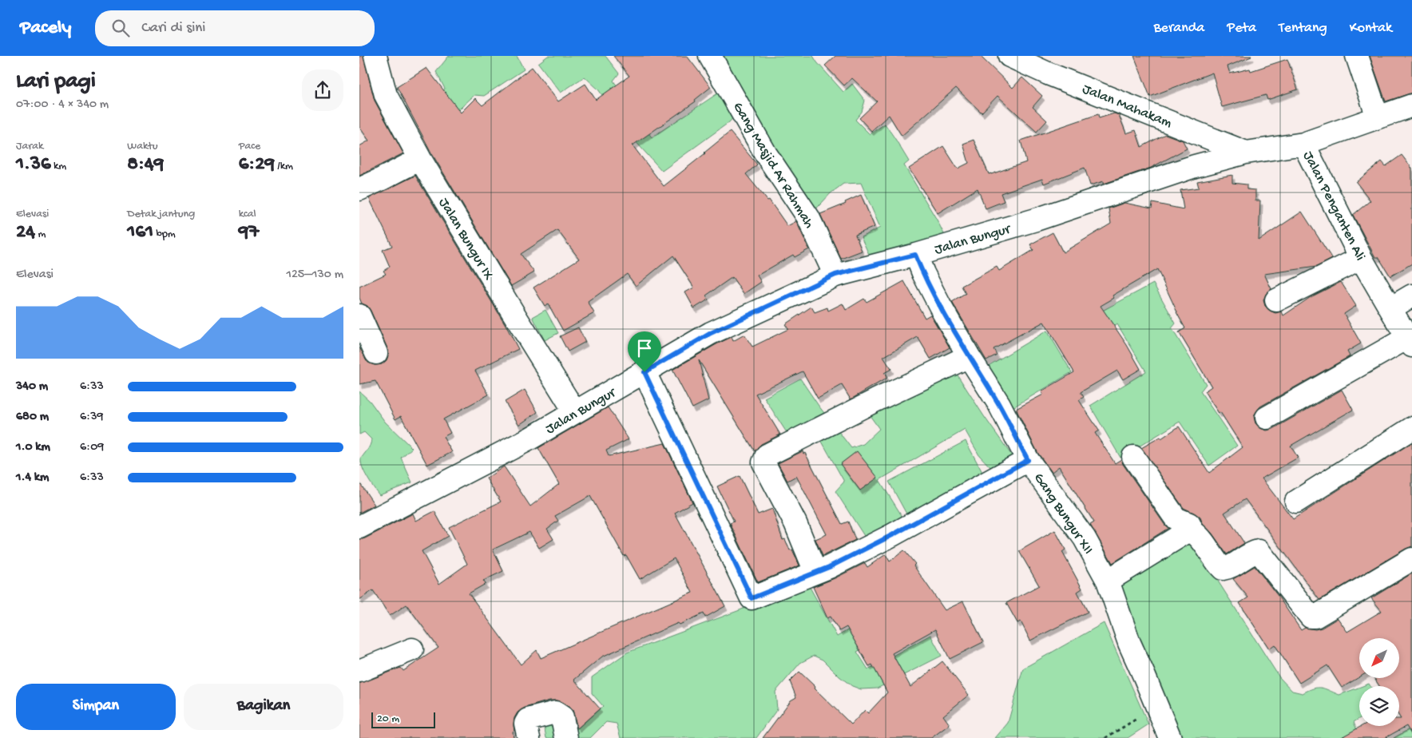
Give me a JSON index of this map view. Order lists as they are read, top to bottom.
{
  "streets": {
    "street": [
      "Jalan Mahakam",
      "Gang Masjid Ar Rahmah",
      "Jalan Penganten Ali",
      "Jalan Bungur IX",
      "Jalan Bungur",
      "Gang Bungur XII"
    ]
  },
  "crossings": [
    ["Jalan Mahakam", "Jalan Bungur"],
    ["Gang Masjid Ar Rahmah", "Jalan Bungur"],
    ["Jalan Penganten Ali", "Jalan Bungur"],
    ["Jalan Bungur IX", "Jalan Bungur"],
    ["Jalan Bungur", "Gang Bungur XII"]
  ],
  "scale_bar": "20 m",
  "north": "bottom left",
  "page": {
    "header": "Pacely",
    "search": "Cari di sini",
    "nav": [
      "Beranda",
      "Peta",
      "Tentang",
      "Kontak"
    ],
    "heading": ["Lari pagi", "07:00 · 4 × 340 m"],
    "stats": [
      ["Jarak", "1.36 km"],
      ["Waktu", "8:49"],
      ["Pace", "6:29 /km"],
      ["Elevasi", "24 m"],
      ["Detak jantung", "161 bpm"],
      ["kcal", "97"]
    ],
    "chart": ["Elevasi", "125–130 m"],
    "list": [
      {
        "name": "340 m",
        "note": "6:33"
      },
      {
        "name": "680 m",
        "note": "6:39"
      },
      {
        "name": "1.0 km",
        "note": "6:09"
      },
      {
        "name": "1.4 km",
        "note": "6:33"
      }
    ],
    "buttons": ["Simpan", "Bagikan"],
    "scale": "20 m"
  }
}
